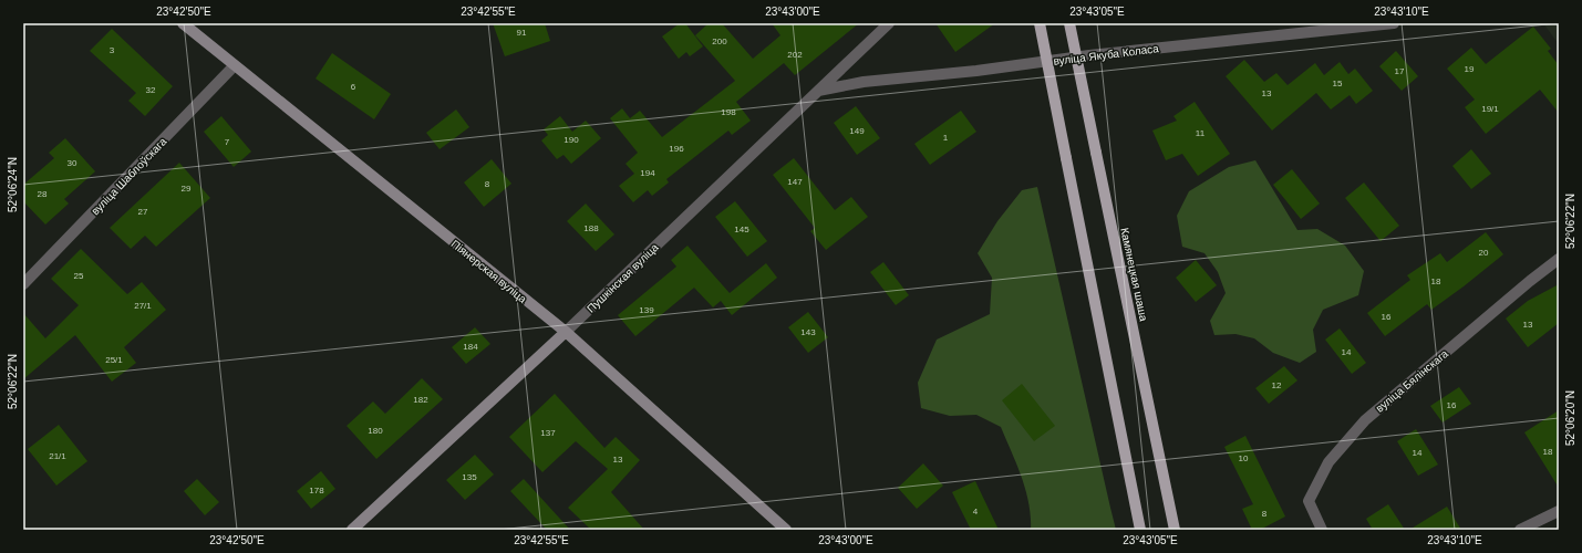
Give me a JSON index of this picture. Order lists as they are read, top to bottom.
{
  "streets": {
    "main road": ["Піянерская вуліца", "Камянецкая шаша", "Пушкінская вуліца"],
    "street": ["вуліца Якуба Коласа", "вуліца Шаблоўскага", "вуліца Бялінскага"]
  },
  "crossings": [
    ["вуліца Якуба Коласа", "Пушкінская вуліца"],
    ["вуліца Шаблоўскага", "Піянерская вуліца"],
    ["Піянерская вуліца", "Пушкінская вуліца"]
  ],
  "house_numbers": [
    "91",
    "200",
    "3",
    "202",
    "19",
    "17",
    "15",
    "6",
    "32",
    "13",
    "19/1",
    "198",
    "149",
    "11",
    "1",
    "190",
    "7",
    "196",
    "30",
    "194",
    "147",
    "8",
    "29",
    "28",
    "27",
    "188",
    "145",
    "20",
    "25",
    "18",
    "27/1",
    "139",
    "16",
    "13",
    "143",
    "184",
    "14",
    "25/1",
    "12",
    "182",
    "16",
    "180",
    "137",
    "18",
    "14",
    "21/1",
    "10",
    "13",
    "135",
    "178",
    "4",
    "8"
  ],
  "coordinates": [
    "23°42'50\"E",
    "23°42'55\"E",
    "23°43'00\"E",
    "23°43'05\"E",
    "23°43'10\"E",
    "52°06'24\"N",
    "52°06'22\"N",
    "52°06'20\"N"
  ]
}
